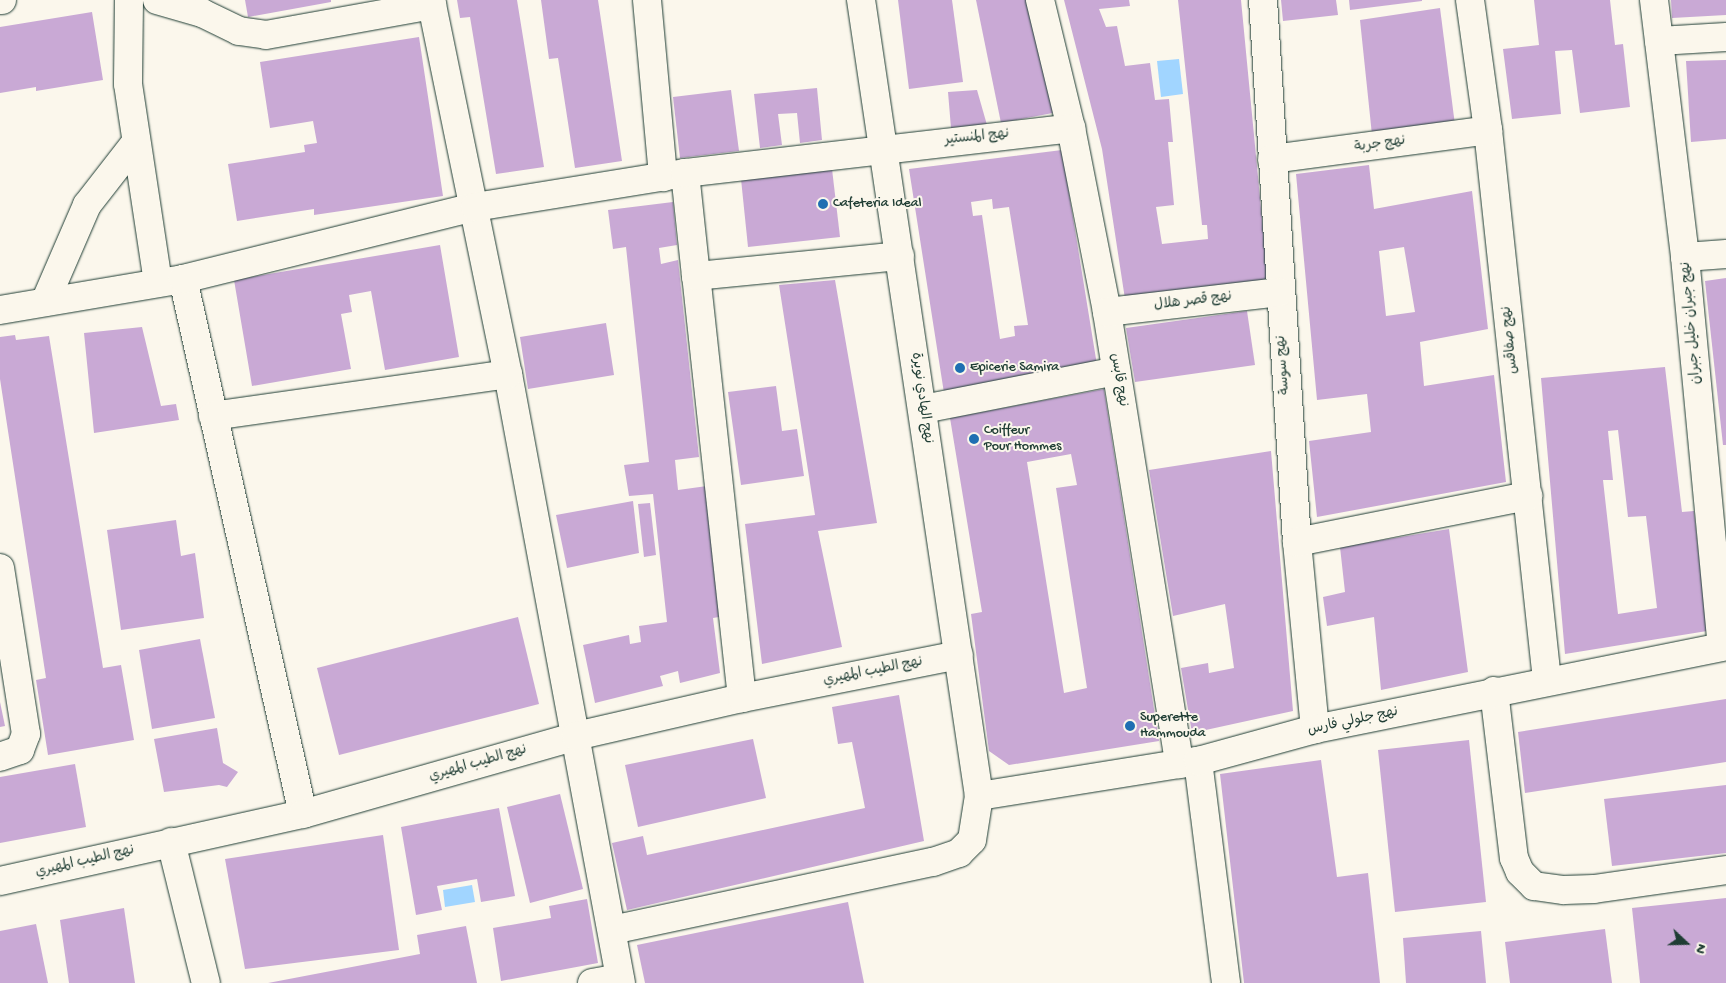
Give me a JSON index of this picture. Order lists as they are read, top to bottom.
{
  "streets": {
    "street": [
      "نهج المنستير",
      "نهج جربة",
      "نهج قصر هلال",
      "نهج جبران خليل جبران",
      "نهج صفاقس",
      "نهج سوسة",
      "نهج قابس",
      "نهج الهادي نويرة",
      "نهج الطيب المهيري",
      "نهج جلولي فارس"
    ]
  },
  "crossings": [
    ["نهج المنستير", "نهج قابس"],
    ["نهج المنستير", "نهج الهادي نويرة"],
    ["نهج جربة", "نهج صفاقس"],
    ["نهج جربة", "نهج سوسة"],
    ["نهج قصر هلال", "نهج سوسة"],
    ["نهج قصر هلال", "نهج قابس"],
    ["نهج جبران خليل جبران", "نهج جلولي فارس"],
    ["نهج صفاقس", "نهج جلولي فارس"],
    ["نهج سوسة", "نهج جلولي فارس"],
    ["نهج قابس", "نهج جلولي فارس"],
    ["نهج الهادي نويرة", "نهج الطيب المهيري"],
    ["نهج الهادي نويرة", "نهج جلولي فارس"]
  ],
  "places": [
    "Cafeteria Ideal",
    "Epicerie Samira",
    "Coiffeur Pour Hommes",
    "Superette Hammouda"
  ],
  "north": "right"
}
